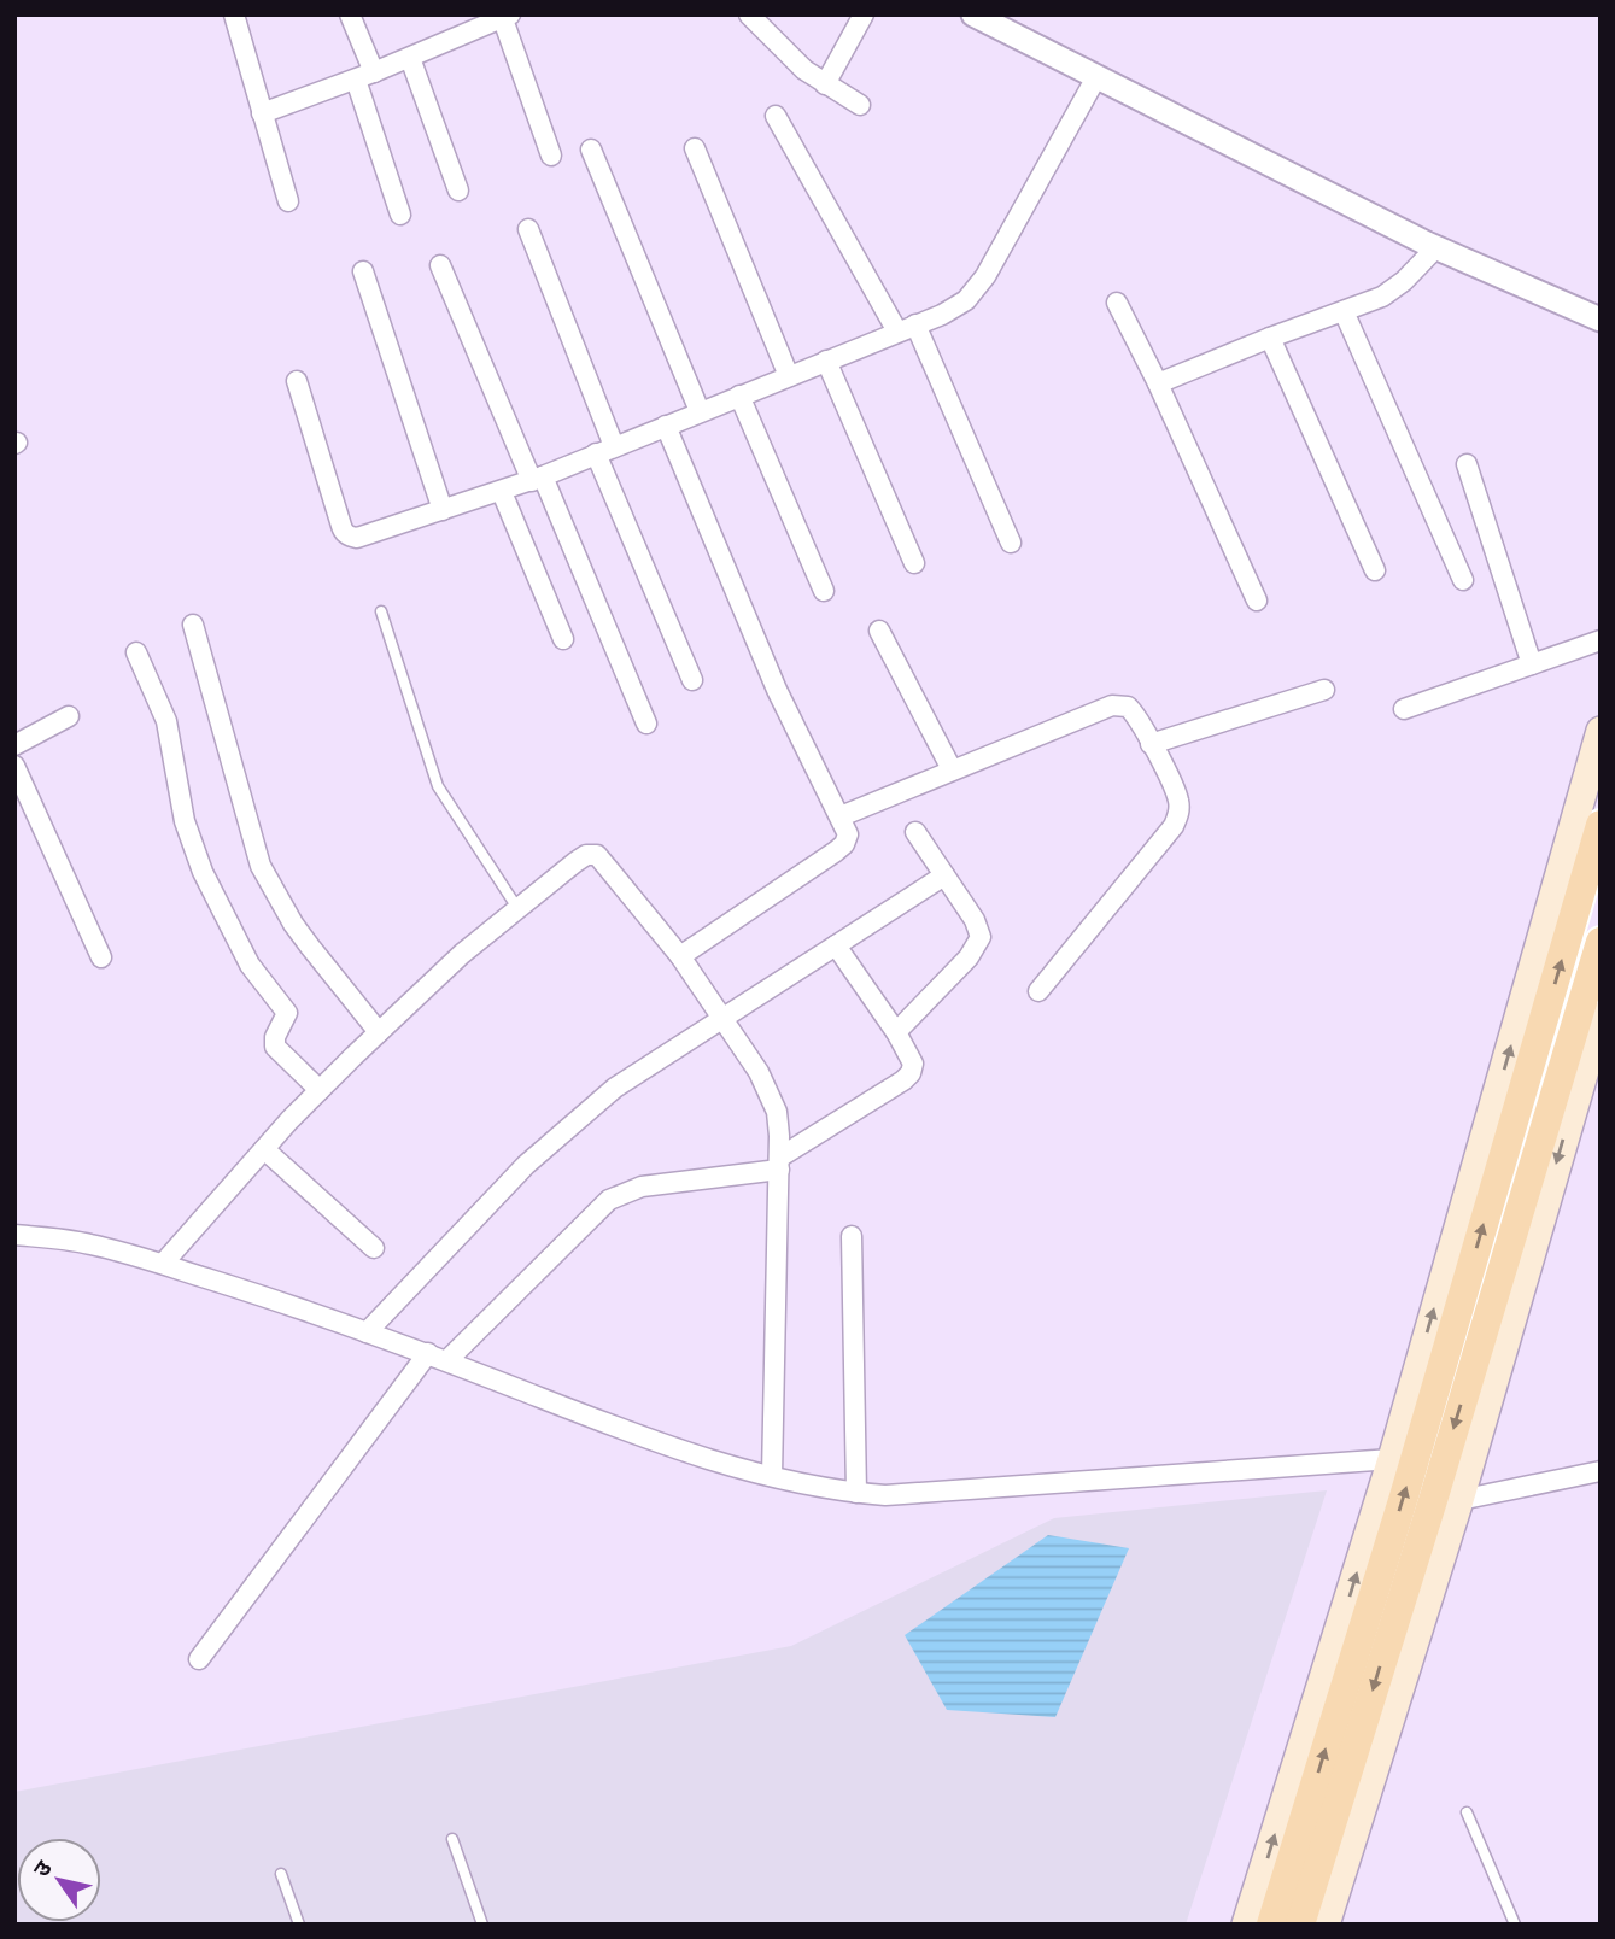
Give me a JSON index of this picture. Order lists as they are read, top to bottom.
{
  "north": "top left"
}
